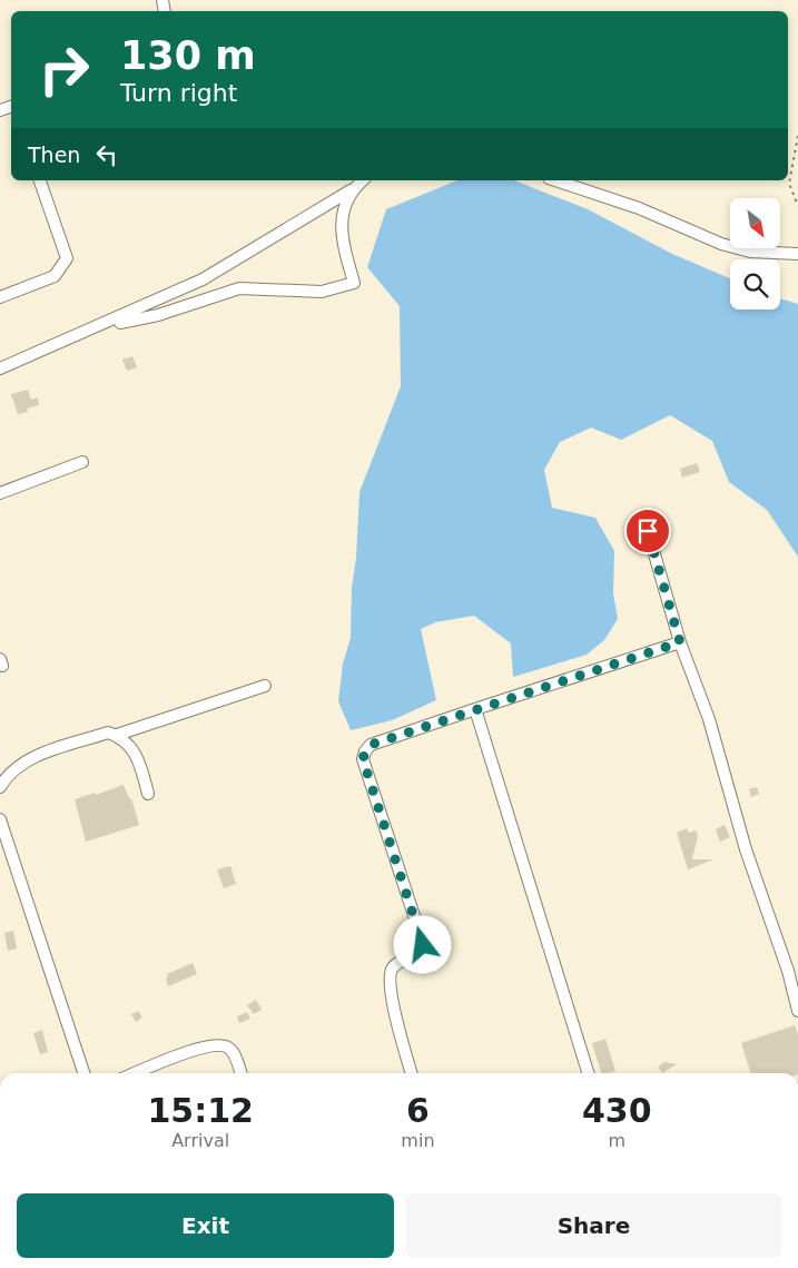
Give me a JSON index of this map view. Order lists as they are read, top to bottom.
{
  "north": "bottom right",
  "page": {
    "turn": ["130 m", "Turn right"],
    "then": "Then",
    "eta": [
      "15:12",
      "Arrival",
      "6",
      "min",
      "430",
      "m"
    ],
    "buttons": ["Exit", "Share"]
  }
}
